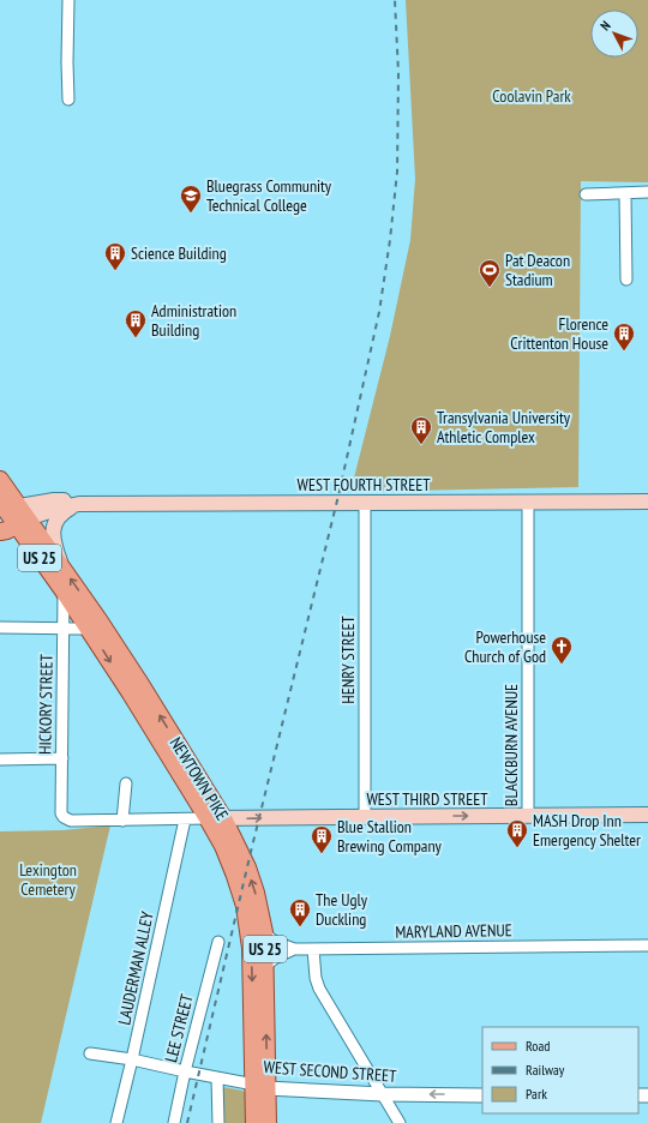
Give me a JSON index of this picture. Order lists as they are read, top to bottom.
{
  "streets": {
    "main road": [
      "WEST FOURTH STREET",
      "US 25",
      "NEWTOWN PIKE",
      "WEST THIRD STREET"
    ],
    "street": [
      "HENRY STREET",
      "HICKORY STREET",
      "BLACKBURN AVENUE",
      "MARYLAND AVENUE",
      "LAUDERMAN ALLEY",
      "LEE STREET",
      "WEST SECOND STREET"
    ]
  },
  "crossings": [
    ["WEST FOURTH STREET", "US 25"],
    ["WEST FOURTH STREET", "HENRY STREET"],
    ["WEST FOURTH STREET", "BLACKBURN AVENUE"],
    ["WEST FOURTH STREET", "NEWTOWN PIKE"],
    ["US 25", "NEWTOWN PIKE"],
    ["HENRY STREET", "WEST THIRD STREET"],
    ["HICKORY STREET", "NEWTOWN PIKE"],
    ["BLACKBURN AVENUE", "WEST THIRD STREET"],
    ["NEWTOWN PIKE", "WEST THIRD STREET"],
    ["NEWTOWN PIKE", "MARYLAND AVENUE"],
    ["NEWTOWN PIKE", "WEST SECOND STREET"],
    ["LAUDERMAN ALLEY", "WEST SECOND STREET"],
    ["LEE STREET", "WEST SECOND STREET"]
  ],
  "one_way": ["WEST THIRD STREET"],
  "parks": ["Coolavin Park", "Lexington Cemetery"],
  "places": {
    "school or university": ["Bluegrass Community Technical College"],
    "building": [
      "Science Building",
      "Administration Building",
      "Florence Crittenton House",
      "Transylvania University Athletic Complex",
      "MASH Drop Inn Emergency Shelter",
      "Blue Stallion Brewing Company",
      "The Ugly Duckling"
    ],
    "sports": ["Pat Deacon Stadium"],
    "church": ["Powerhouse Church of God"]
  },
  "legend": ["Road", "Railway", "Park"],
  "north": "top left"
}
